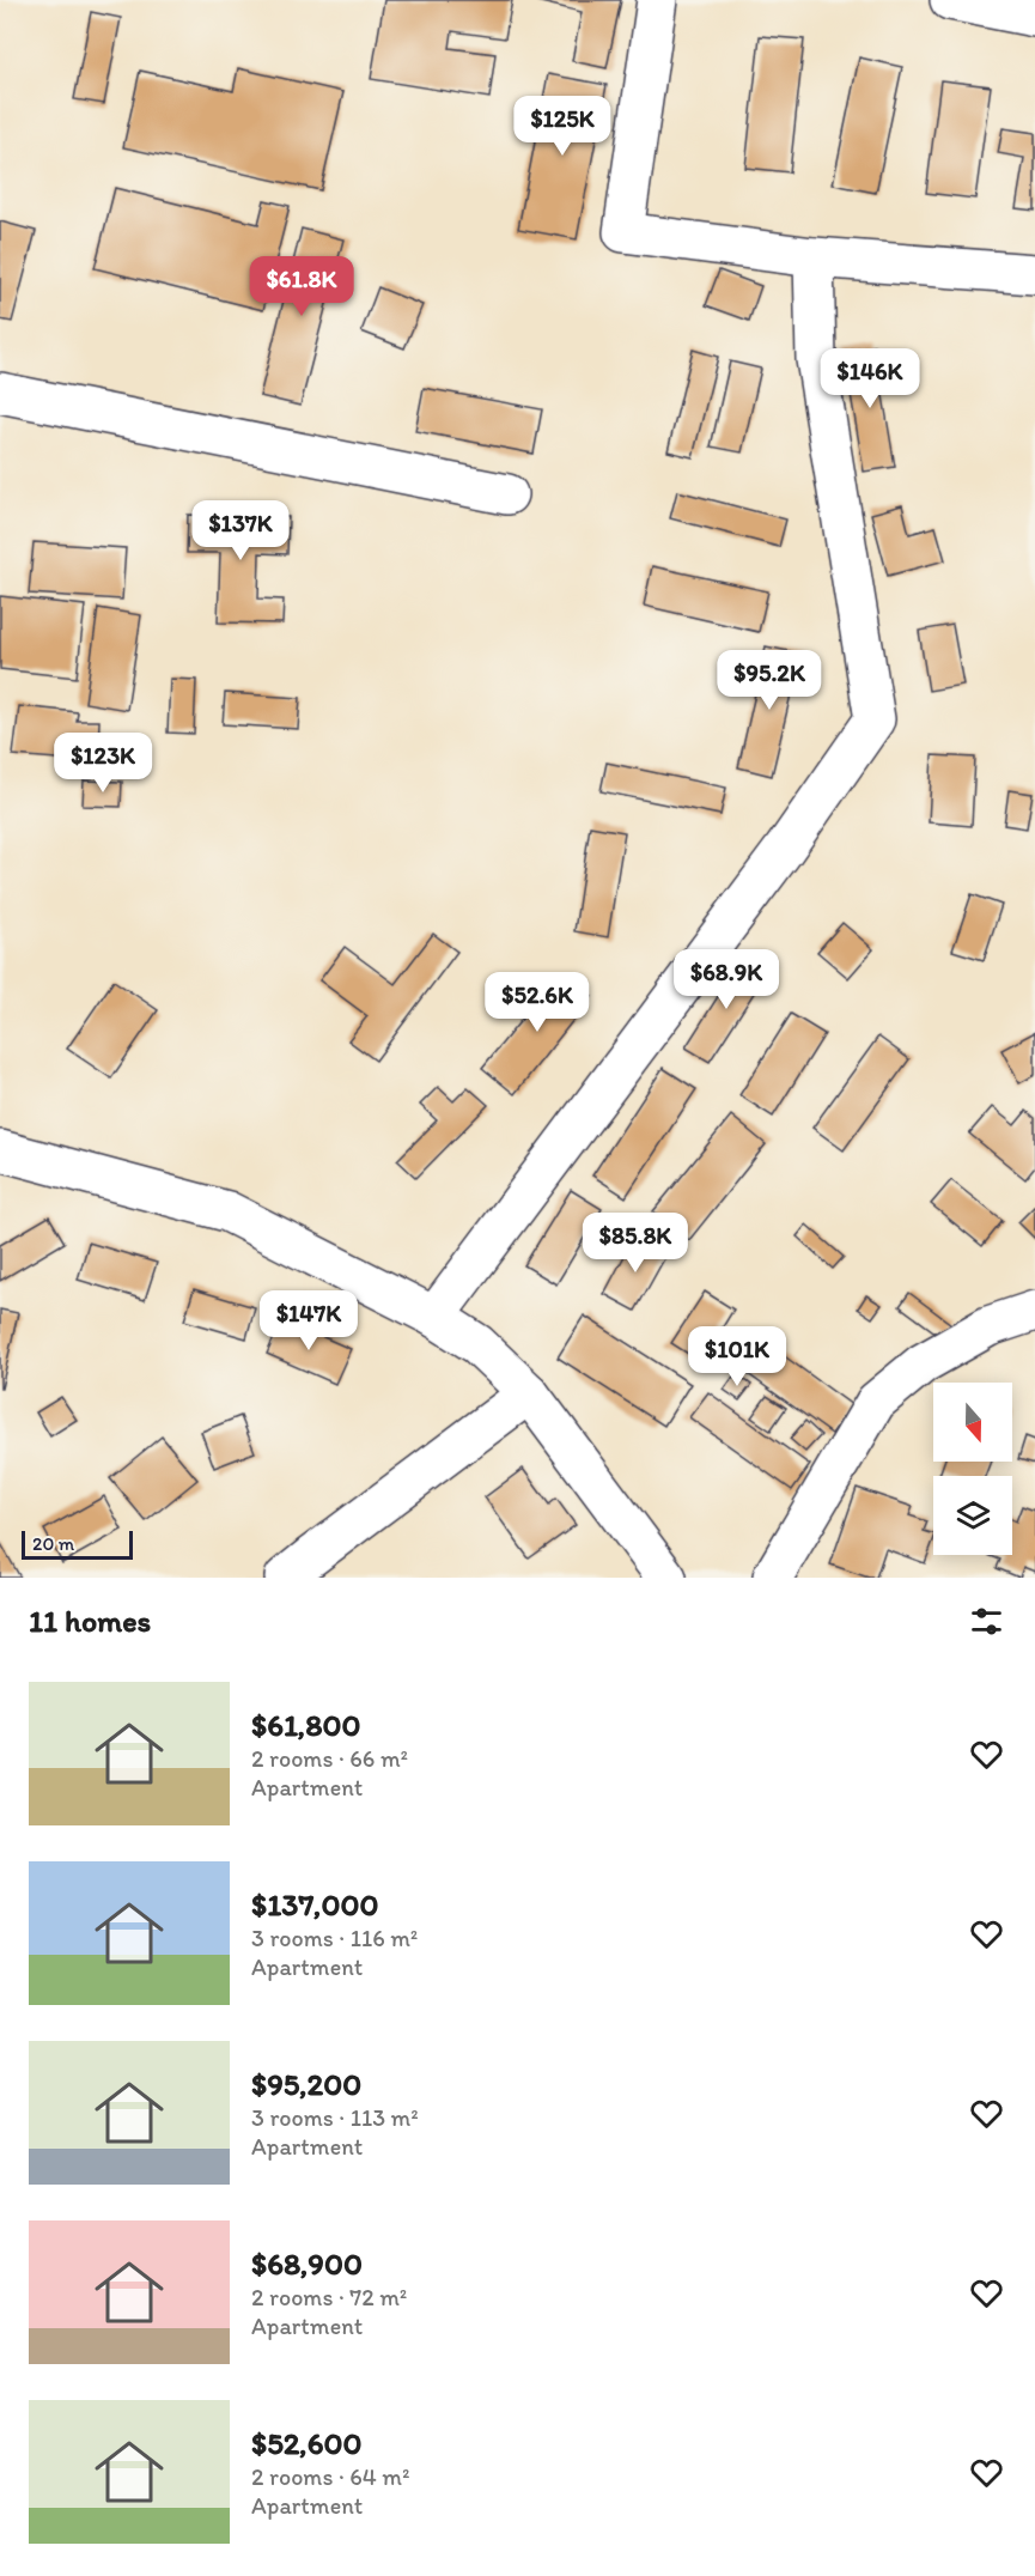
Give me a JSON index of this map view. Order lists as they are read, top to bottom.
{
  "scale_bar": "20 m",
  "north": "bottom",
  "page": {
    "price": [
      "$125K",
      "$61.8K",
      "$146K",
      "$137K",
      "$95.2K",
      "$123K",
      "$68.9K",
      "$52.6K",
      "$85.8K",
      "$147K",
      "$101K"
    ],
    "scale": "20 m",
    "heading": "11 homes",
    "list": [
      {
        "name": "$61,800",
        "note": "2 rooms · 66 m² · Apartment"
      },
      {
        "name": "$137,000",
        "note": "3 rooms · 116 m² · Apartment"
      },
      {
        "name": "$95,200",
        "note": "3 rooms · 113 m² · Apartment"
      },
      {
        "name": "$68,900",
        "note": "2 rooms · 72 m² · Apartment"
      },
      {
        "name": "$52,600",
        "note": "2 rooms · 64 m² · Apartment"
      }
    ]
  }
}
